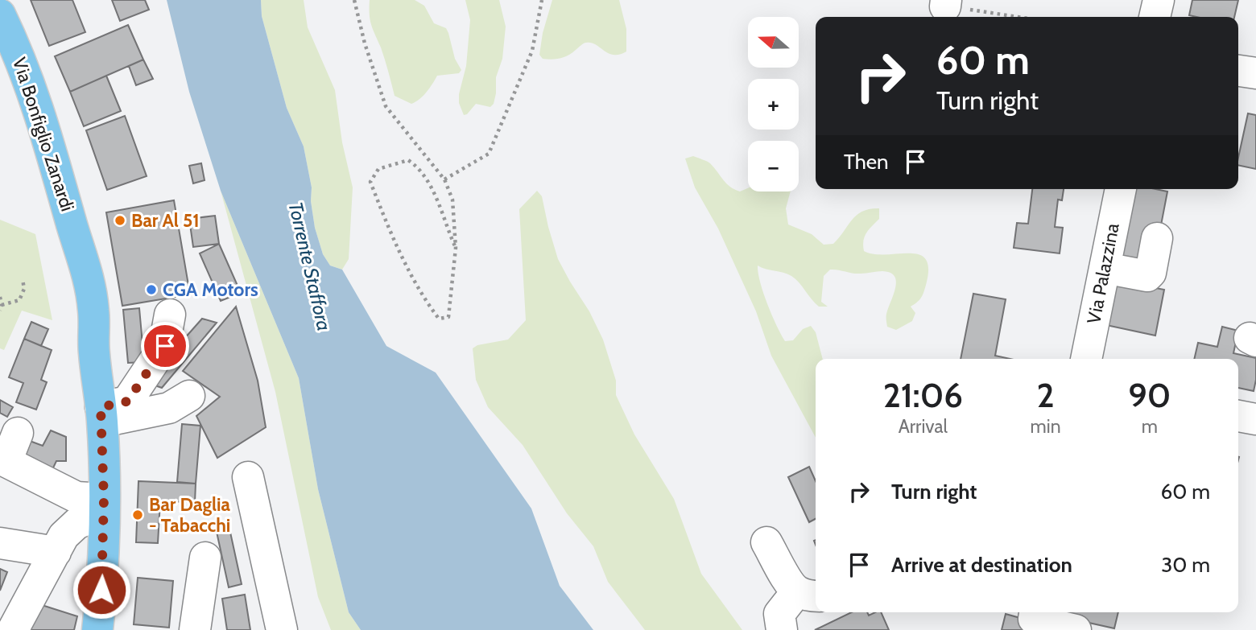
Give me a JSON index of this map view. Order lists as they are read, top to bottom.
{
  "streets": {
    "main road": ["Via Bonfiglio Zanardi"],
    "street": ["Via Palazzina"]
  },
  "water": ["Torrente Staffora"],
  "places": ["Bar Al 51", "CGA Motors", "Bar Daglia - Tabacchi"],
  "north": "left",
  "page": {
    "map_buttons": ["+", "−"],
    "turn": ["60 m", "Turn right"],
    "then": "Then",
    "eta": [
      "21:06",
      "Arrival",
      "2",
      "min",
      "90",
      "m"
    ],
    "list": [
      {
        "name": "Turn right",
        "value": "60 m"
      },
      {
        "name": "Arrive at destination",
        "value": "30 m"
      }
    ]
  }
}
